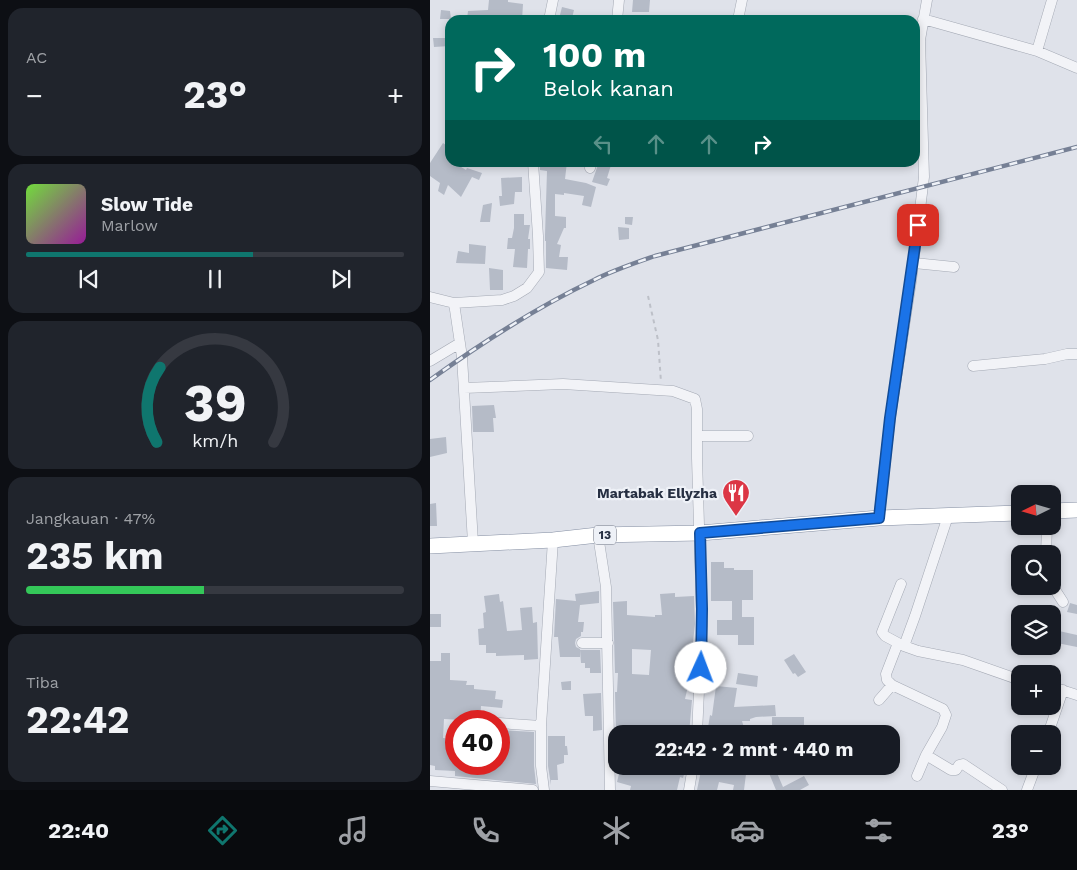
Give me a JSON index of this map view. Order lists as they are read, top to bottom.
{
  "streets": {
    "highway": ["13"]
  },
  "places": {
    "restaurant": ["Martabak Ellyzha"]
  },
  "north": "left",
  "page": {
    "tile": [
      "AC",
      ["Jangkauan · 47%", "235 km"],
      ["Tiba", "22:42"]
    ],
    "turn": ["100 m", "Belok kanan"],
    "heat": ["−", "23°", "+"],
    "song": ["Slow Tide", "Marlow"],
    "map_buttons": ["+", "−"],
    "limit": "40",
    "trip": "22:42 · 2 mnt · 440 m",
    "tabs": ["22:40", "23°"],
    "gauge": ["39", "km/h"]
  }
}
